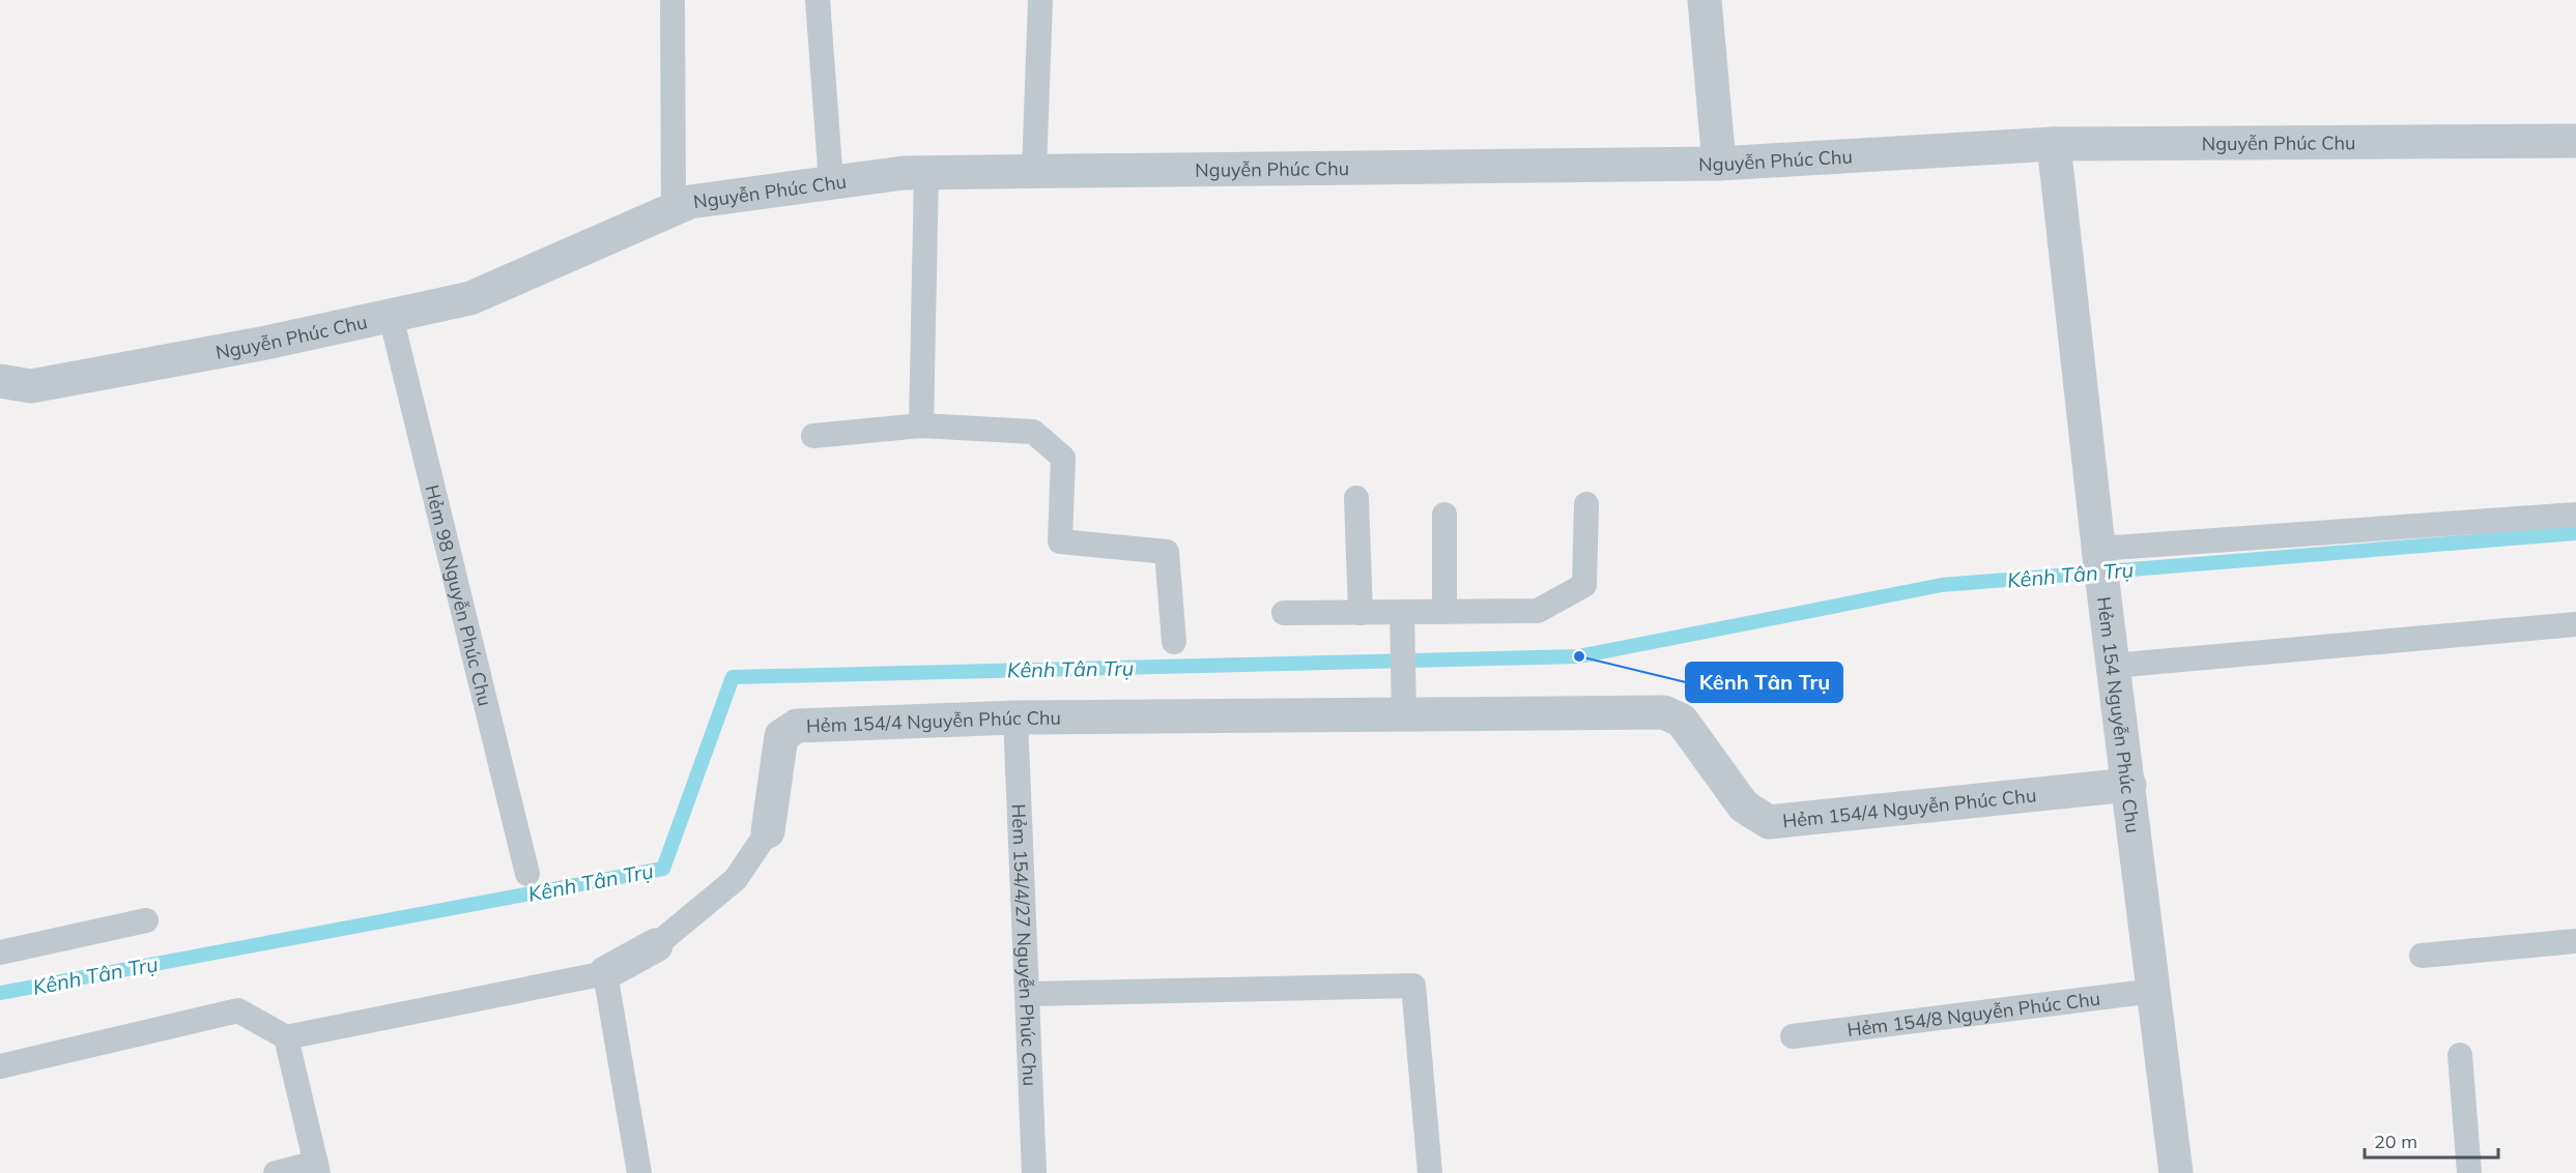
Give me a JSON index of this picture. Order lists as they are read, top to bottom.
{
  "streets": {
    "street": ["Nguyễn Phúc Chu", "Hẻm 154 Nguyễn Phúc Chu", "Hẻm 154/4 Nguyễn Phúc Chu"],
    "lane": ["Hẻm 98 Nguyễn Phúc Chu", "Hẻm 154/4/27 Nguyễn Phúc Chu", "Hẻm 154/8 Nguyễn Phúc Chu"]
  },
  "crossings": [
    ["Nguyễn Phúc Chu", "Hẻm 98 Nguyễn Phúc Chu"],
    ["Nguyễn Phúc Chu", "Hẻm 154 Nguyễn Phúc Chu"],
    ["Hẻm 154 Nguyễn Phúc Chu", "Hẻm 154/4 Nguyễn Phúc Chu"],
    ["Hẻm 154 Nguyễn Phúc Chu", "Hẻm 154/8 Nguyễn Phúc Chu"],
    ["Hẻm 154/4 Nguyễn Phúc Chu", "Hẻm 154/4/27 Nguyễn Phúc Chu"]
  ],
  "water": ["Kênh Tân Trụ"],
  "places": ["Kênh Tân Trụ"],
  "scale_bar": "20 m"
}
